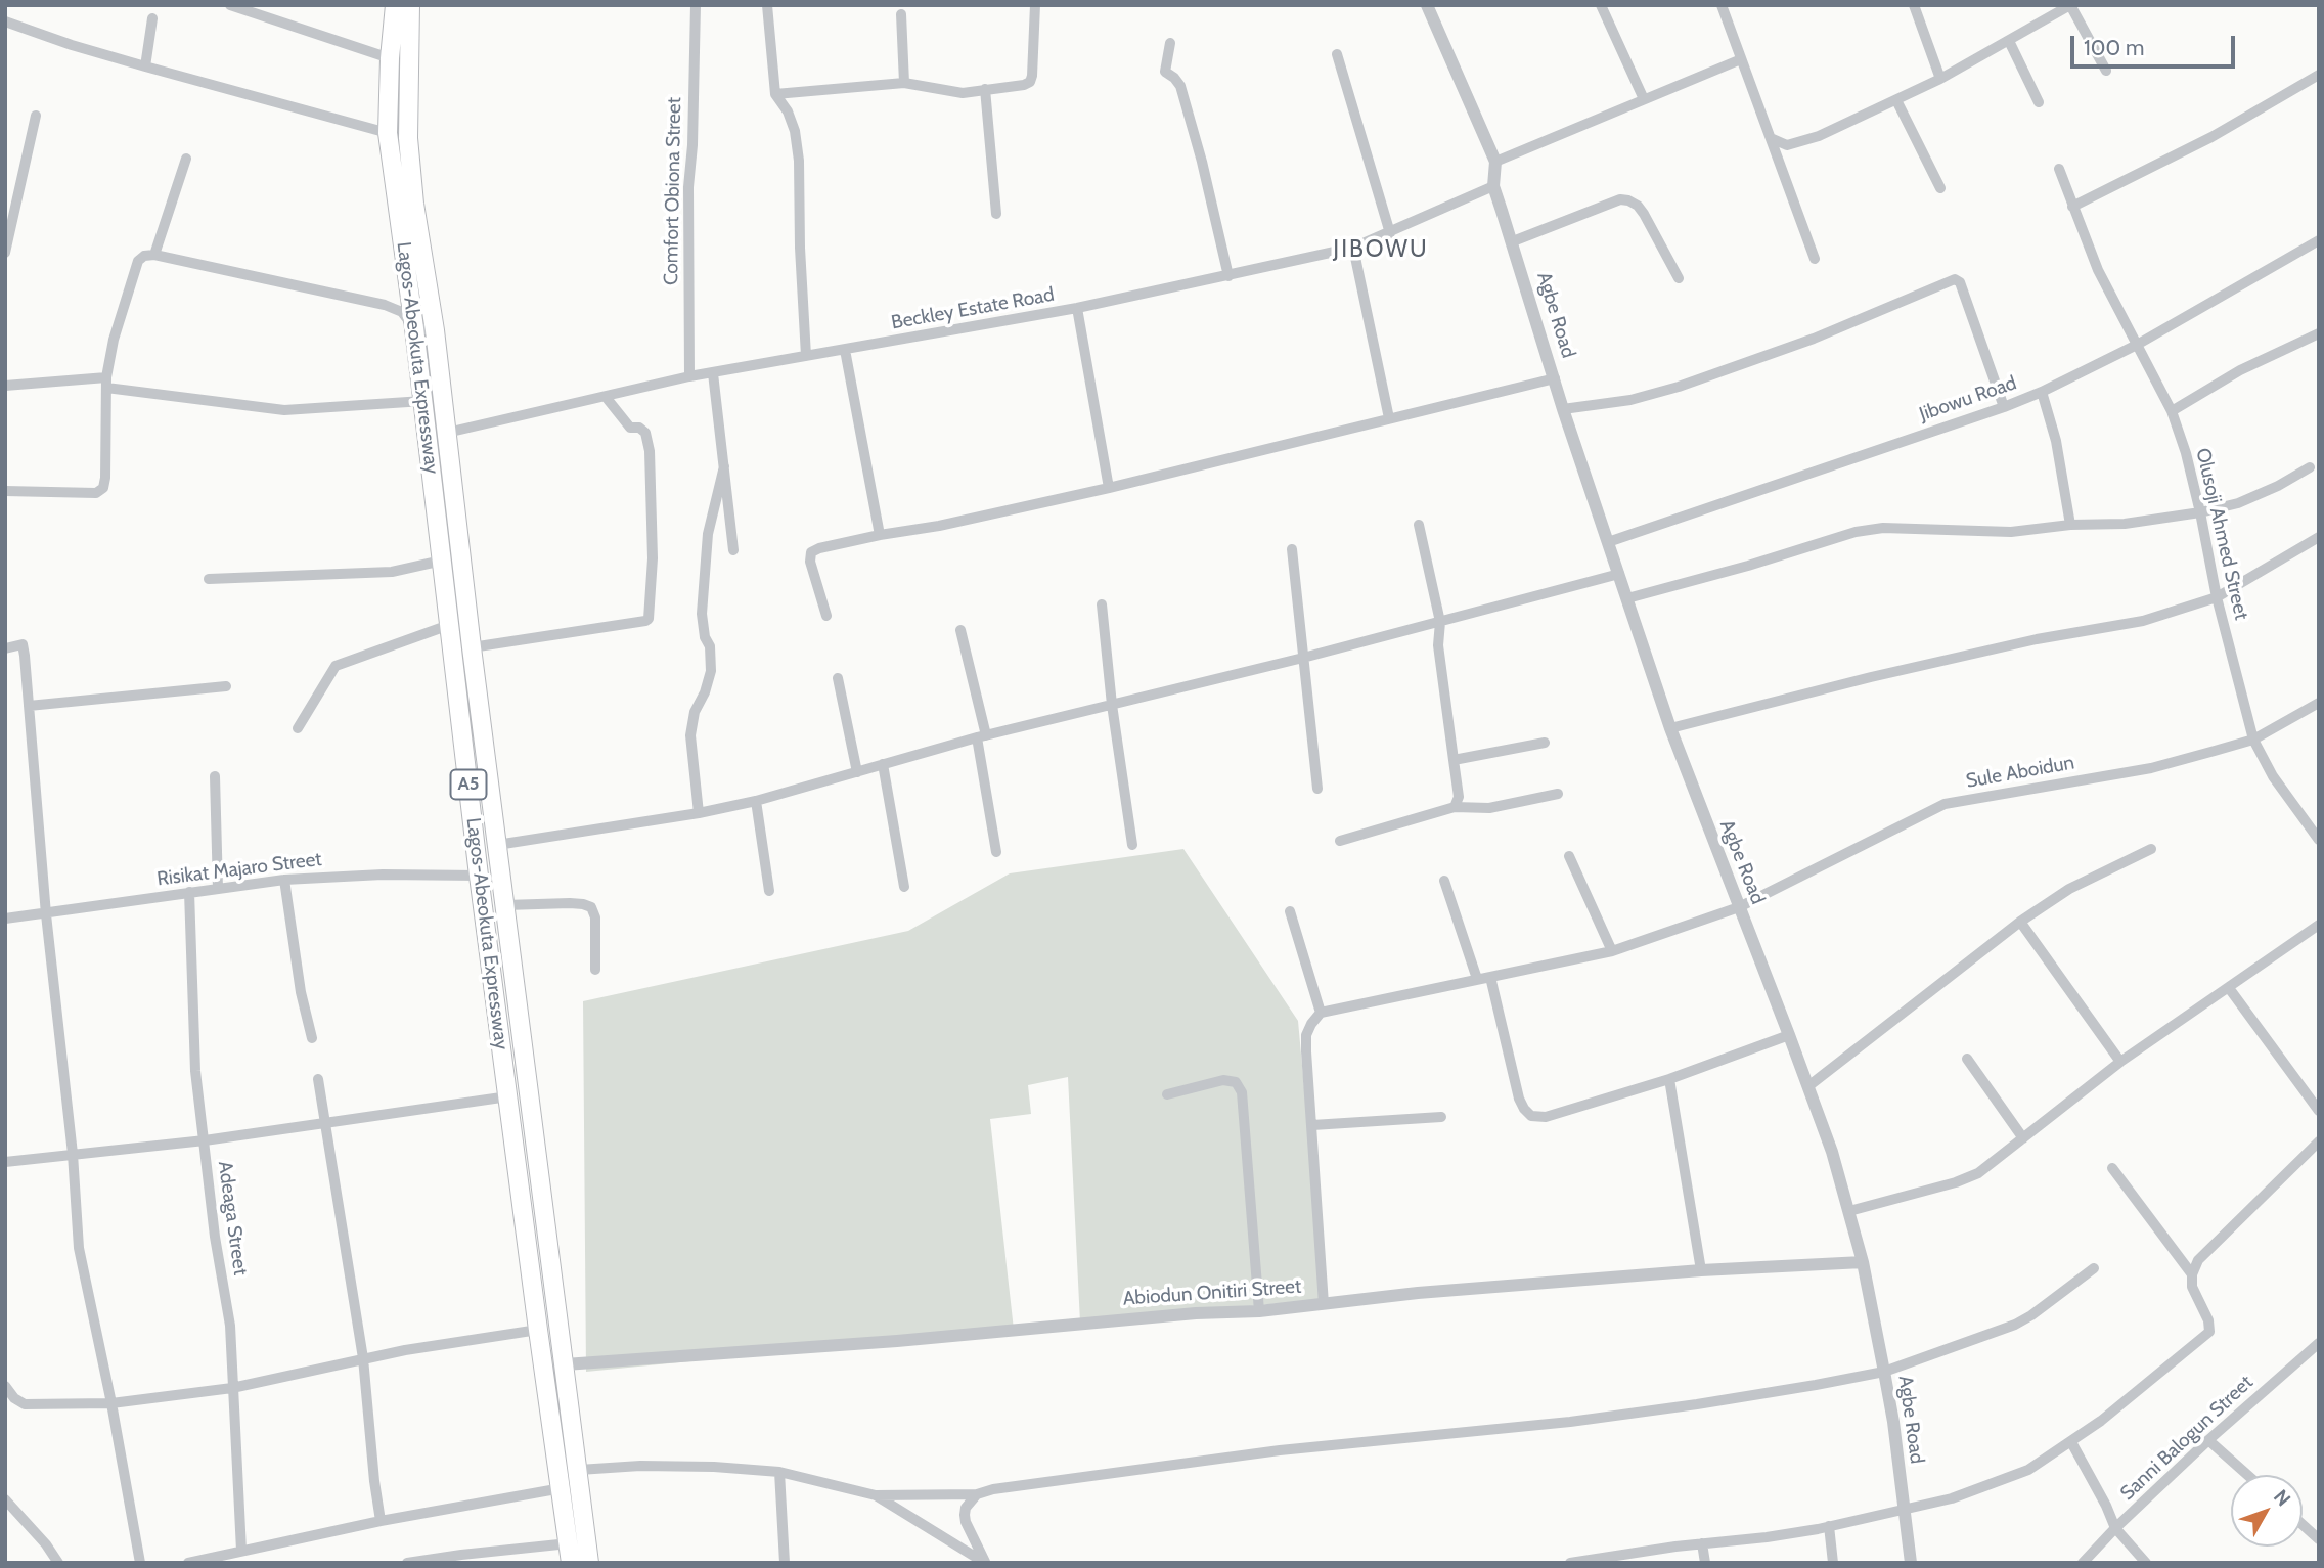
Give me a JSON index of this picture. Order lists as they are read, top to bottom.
{
  "streets": {
    "highway": ["Lagos-Abeokuta Expressway", "A5"],
    "street": [
      "Comfort Obiona Street",
      "Beckley Estate Road",
      "Agbe Road",
      "Jibowu Road",
      "Olusoji Ahmed Street",
      "Sule Aboidun",
      "Risikat Majaro Street",
      "Adeaga Street",
      "Abiodun Onitiri Street",
      "Sanni Balogun Street"
    ]
  },
  "crossings": [
    ["Comfort Obiona Street", "Beckley Estate Road"],
    ["Beckley Estate Road", "Agbe Road"],
    ["Beckley Estate Road", "Lagos-Abeokuta Expressway"],
    ["Agbe Road", "Jibowu Road"],
    ["Agbe Road", "Sule Aboidun"],
    ["Agbe Road", "Abiodun Onitiri Street"],
    ["Lagos-Abeokuta Expressway", "Risikat Majaro Street"],
    ["Lagos-Abeokuta Expressway", "Abiodun Onitiri Street"],
    ["Jibowu Road", "Olusoji Ahmed Street"],
    ["Olusoji Ahmed Street", "Sule Aboidun"],
    ["Risikat Majaro Street", "Adeaga Street"]
  ],
  "districts": ["JIBOWU"],
  "scale_bar": "100 m",
  "north": "top right"
}
